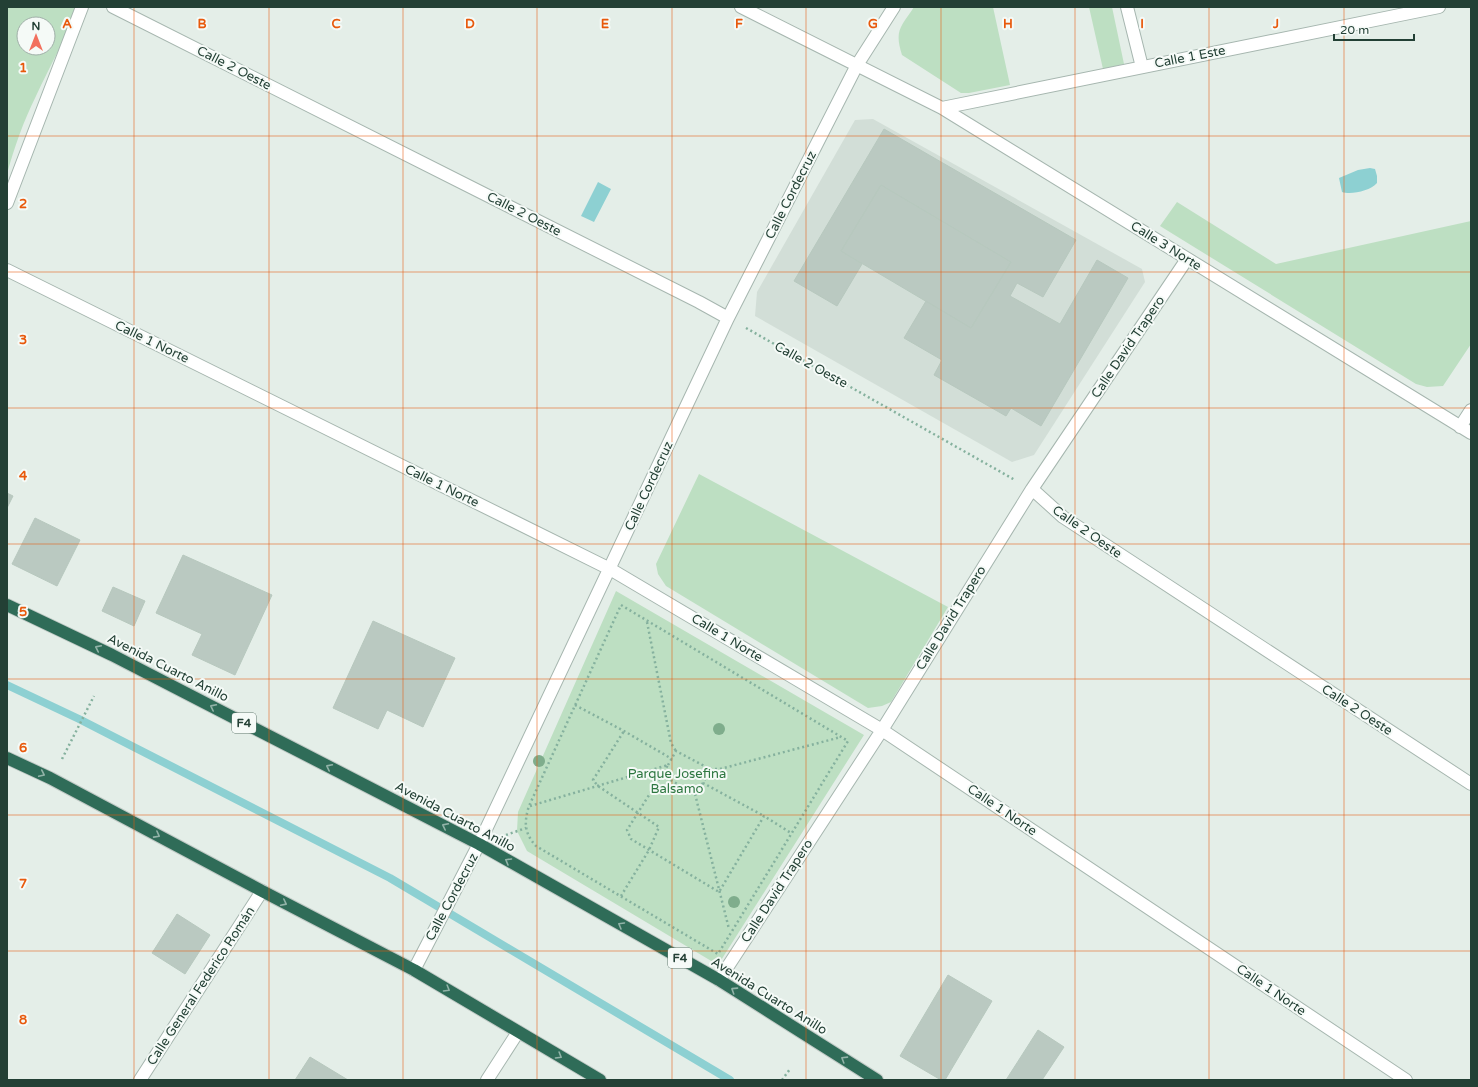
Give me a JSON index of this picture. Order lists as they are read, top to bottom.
{
  "streets": {
    "highway": ["Avenida Cuarto Anillo", "F4"],
    "street": [
      "Calle 1 Este",
      "Calle 2 Oeste",
      "Calle Cordecruz",
      "Calle 3 Norte",
      "Calle 1 Norte",
      "Calle David Trapero",
      "Calle General Federico Román"
    ]
  },
  "crossings": [
    ["Calle 1 Este", "Calle 3 Norte"],
    ["Calle 2 Oeste", "Calle Cordecruz"],
    ["Calle 2 Oeste", "Calle David Trapero"],
    ["Calle Cordecruz", "Calle 3 Norte"],
    ["Calle Cordecruz", "Calle 1 Norte"],
    ["Calle Cordecruz", "Avenida Cuarto Anillo"],
    ["Calle 3 Norte", "Calle David Trapero"],
    ["Calle 1 Norte", "Calle David Trapero"],
    ["Calle David Trapero", "Avenida Cuarto Anillo"]
  ],
  "one_way": ["Avenida Cuarto Anillo"],
  "parks": ["Parque Josefina Balsamo"],
  "scale_bar": "20 m",
  "north": "top",
  "grid": {
    "columns": [
      "A",
      "B",
      "C",
      "D",
      "E",
      "F",
      "G",
      "H",
      "I",
      "J"
    ],
    "rows": [
      "1",
      "2",
      "3",
      "4",
      "5",
      "6",
      "7",
      "8"
    ]
  }
}
